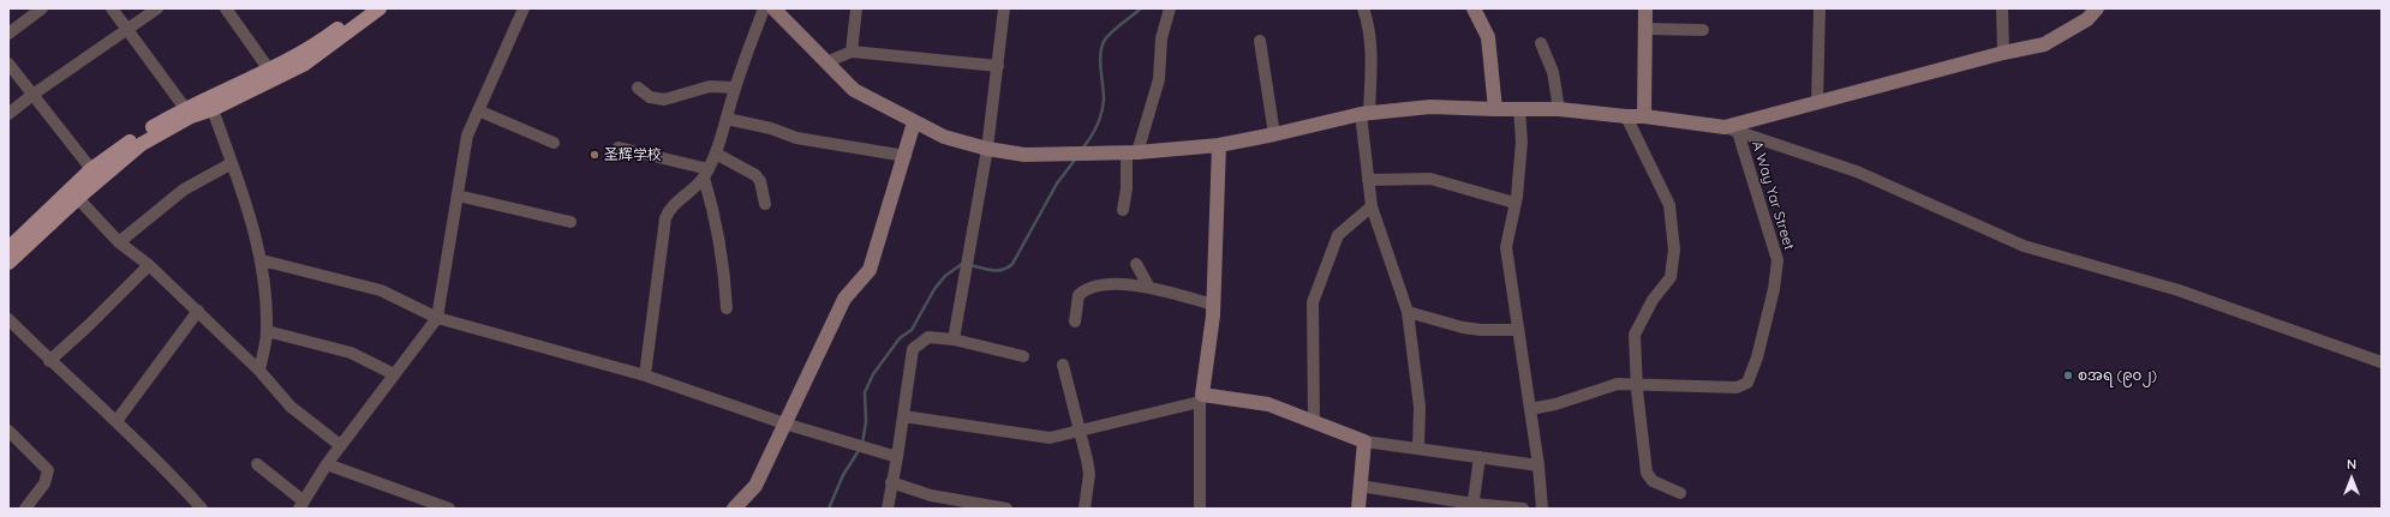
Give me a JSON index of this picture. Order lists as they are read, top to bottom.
{
  "streets": {
    "street": ["A Way Yar Street"]
  },
  "places": ["圣辉学校", "စအရ (၉၀၂)"],
  "north": "top"
}
